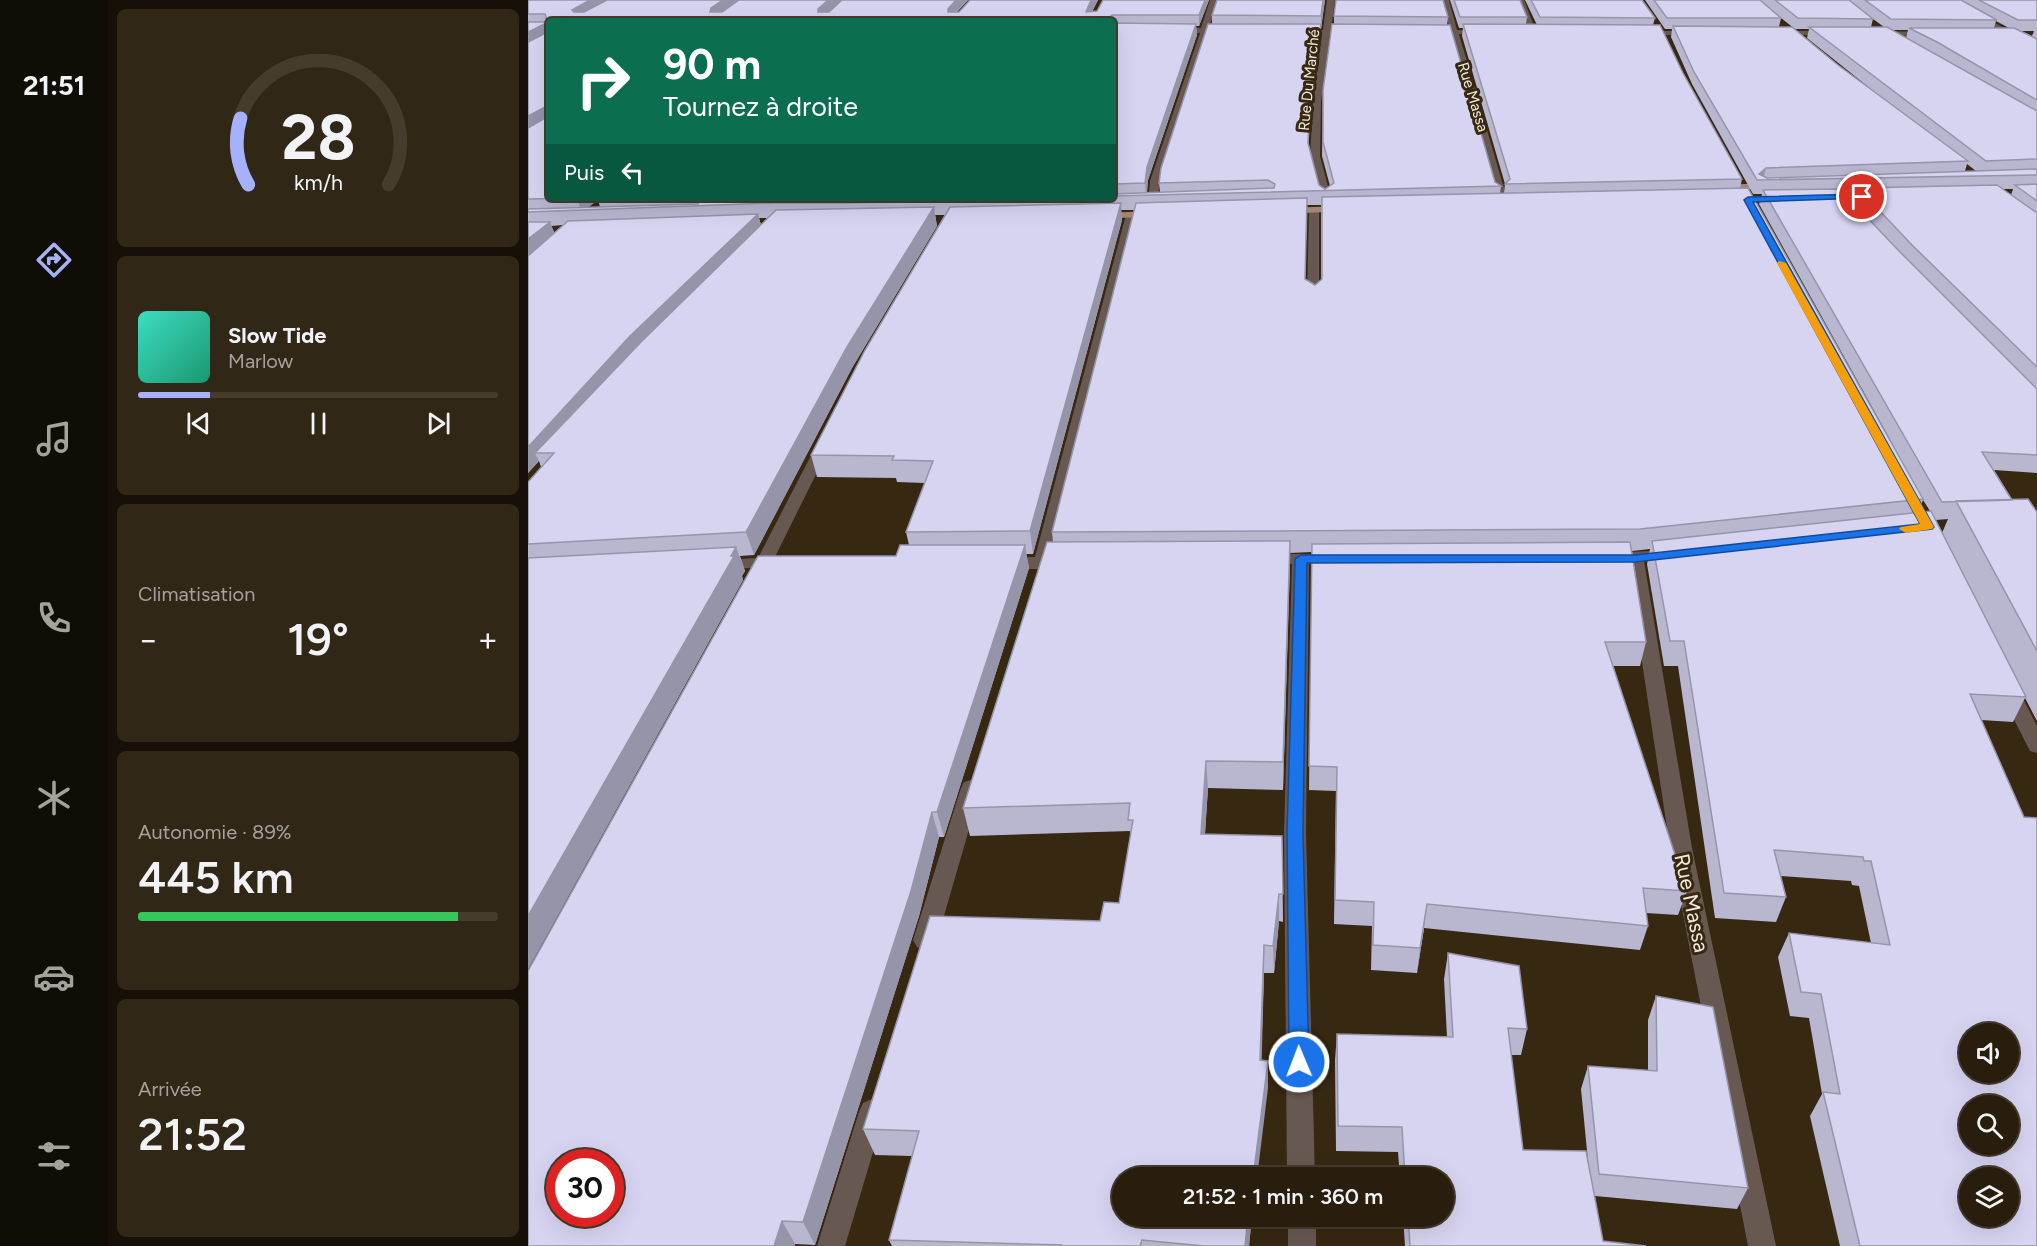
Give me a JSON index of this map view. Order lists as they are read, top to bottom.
{
  "streets": {
    "street": ["Rue Du Marché", "Rue Massa"]
  },
  "page": {
    "tabs": "21:51",
    "turn": ["90 m", "Tournez à droite"],
    "then": "Puis",
    "song": ["Slow Tide", "Marlow"],
    "tile": [
      "Climatisation",
      ["Autonomie · 89%", "445 km"],
      ["Arrivée", "21:52"]
    ],
    "heat": ["−", "19°", "+"],
    "limit": "30",
    "trip": "21:52 · 1 min · 360 m",
    "gauge": ["28", "km/h"]
  }
}
